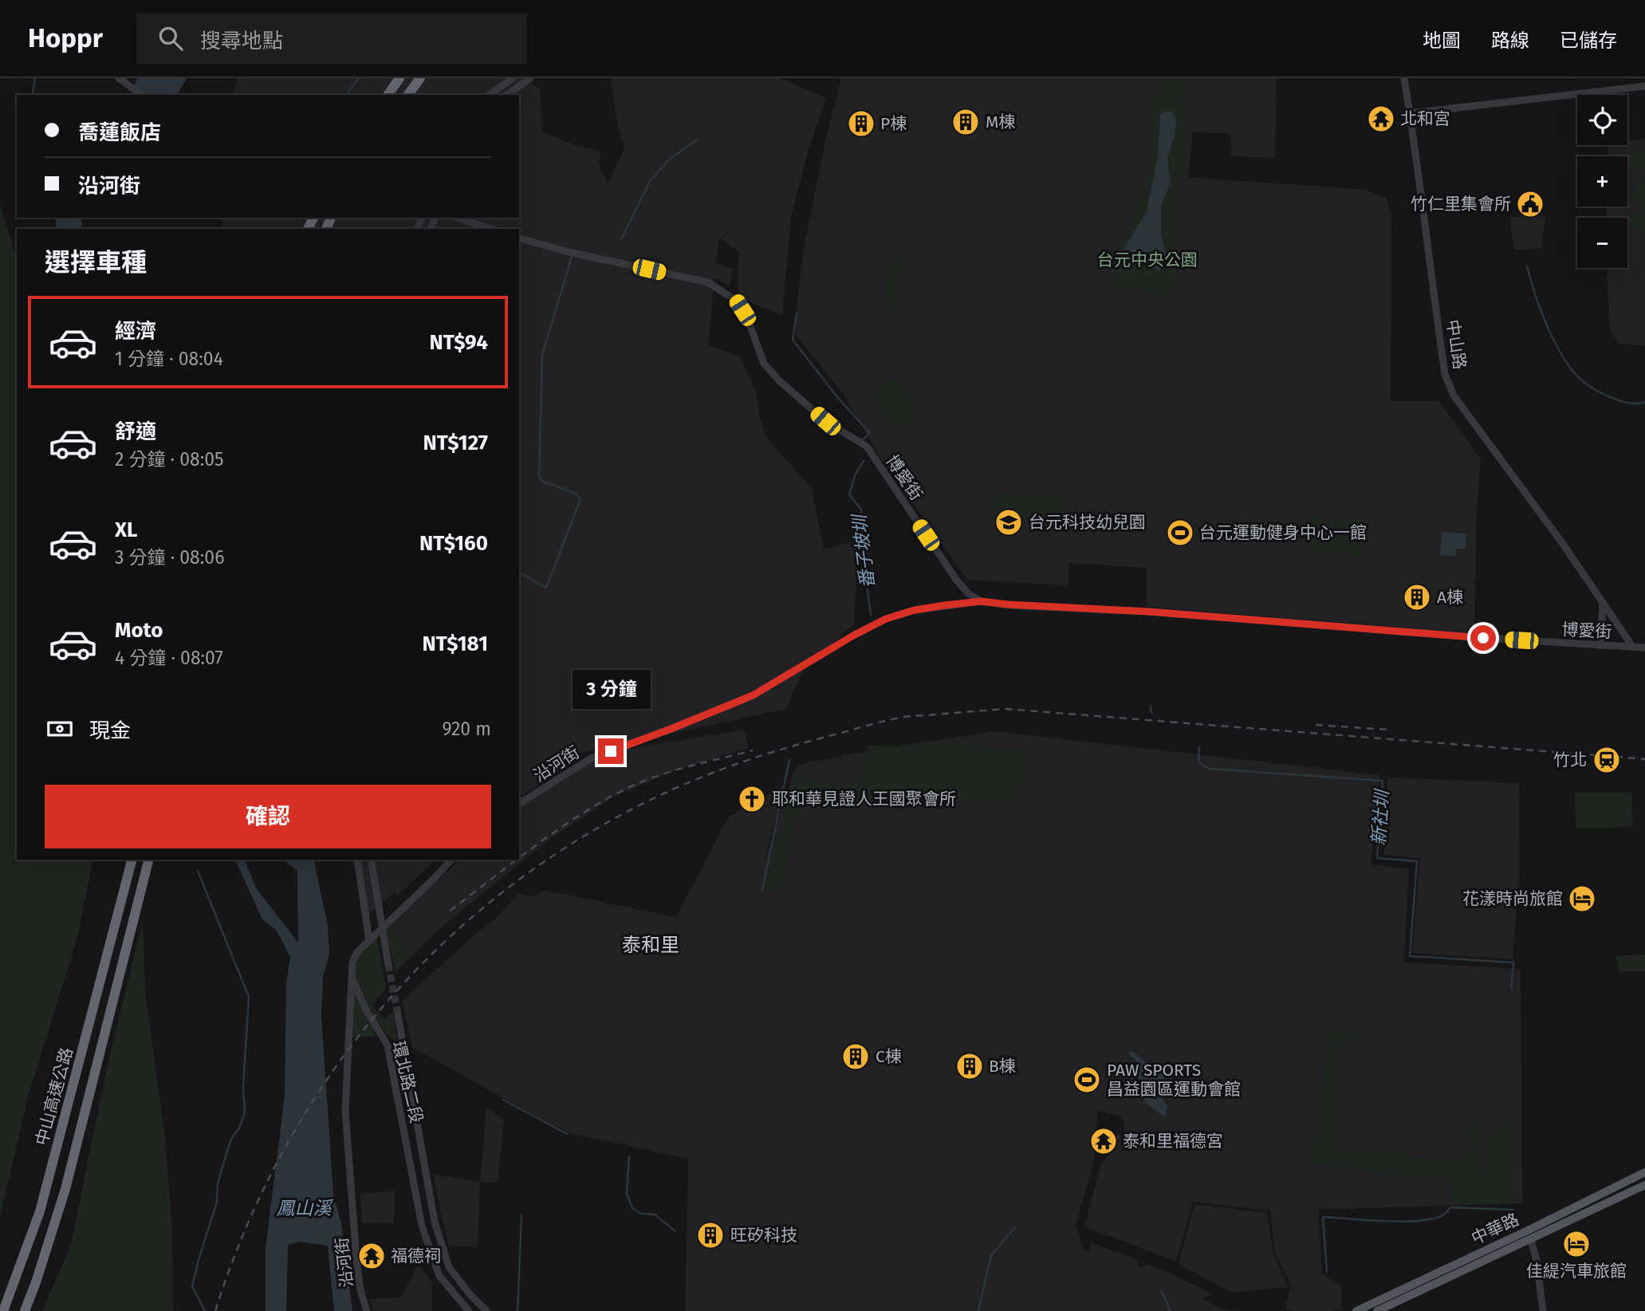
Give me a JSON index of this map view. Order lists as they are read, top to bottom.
{
  "streets": {
    "highway": ["中山高速公路"],
    "main road": ["中華路"],
    "street": [
      "中山路",
      "博愛街",
      "沿河街",
      "環北路二段"
    ]
  },
  "crossings": [
    ["中山路", "博愛街"],
    ["博愛街", "沿河街"],
    ["沿河街", "環北路二段"]
  ],
  "districts": ["泰和里"],
  "water": ["番子坡圳", "新社圳", "鳳山溪"],
  "parks": ["台元中央公園"],
  "places": {
    "temple": ["北和宮", "泰和里福德宮", "福德祠"],
    "building": [
      "M棟",
      "P棟",
      "A棟",
      "C棟",
      "B棟",
      "旺矽科技"
    ],
    "public building": ["竹仁里集會所"],
    "school or university": ["台元科技幼兒園"],
    "sports": ["台元運動健身中心一館", "PAW SPORTS 昌益園區運動會館"],
    "station": ["竹北"],
    "church": ["耶和華見證人王國聚會所"],
    "hotel": ["花漾時尚旅館", "佳緹汽車旅館"]
  },
  "page": {
    "header": "Hoppr",
    "search": "搜尋地點",
    "nav": ["地圖", "路線", "已儲存"],
    "map_buttons": ["+", "−"],
    "banner": ["喬蓮飯店", "沿河街"],
    "heading": "選擇車種",
    "list": [
      {
        "name": "經濟",
        "note": "1 分鐘 · 08:04",
        "value": "NT$94"
      },
      {
        "name": "舒適",
        "note": "2 分鐘 · 08:05",
        "value": "NT$127"
      },
      {
        "name": "XL",
        "note": "3 分鐘 · 08:06",
        "value": "NT$160"
      },
      {
        "name": "Moto",
        "note": "4 分鐘 · 08:07",
        "value": "NT$181"
      }
    ],
    "bubble": "3 分鐘",
    "pay": ["現金", "920 m"],
    "buttons": "確認"
  }
}
